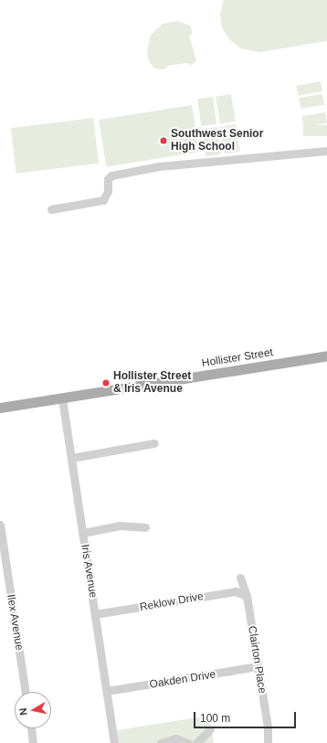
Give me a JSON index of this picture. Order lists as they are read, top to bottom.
{
  "streets": {
    "main road": ["Hollister Street"],
    "street": [
      "Iris Avenue",
      "Reklow Drive",
      "Ilex Avenue",
      "Clairton Place",
      "Oakden Drive"
    ]
  },
  "crossings": [
    ["Hollister Street", "Iris Avenue"],
    ["Iris Avenue", "Reklow Drive"],
    ["Iris Avenue", "Oakden Drive"],
    ["Reklow Drive", "Clairton Place"],
    ["Clairton Place", "Oakden Drive"]
  ],
  "places": ["Southwest Senior High School", "Hollister Street & Iris Avenue"],
  "scale_bar": "100 m",
  "north": "left"
}
